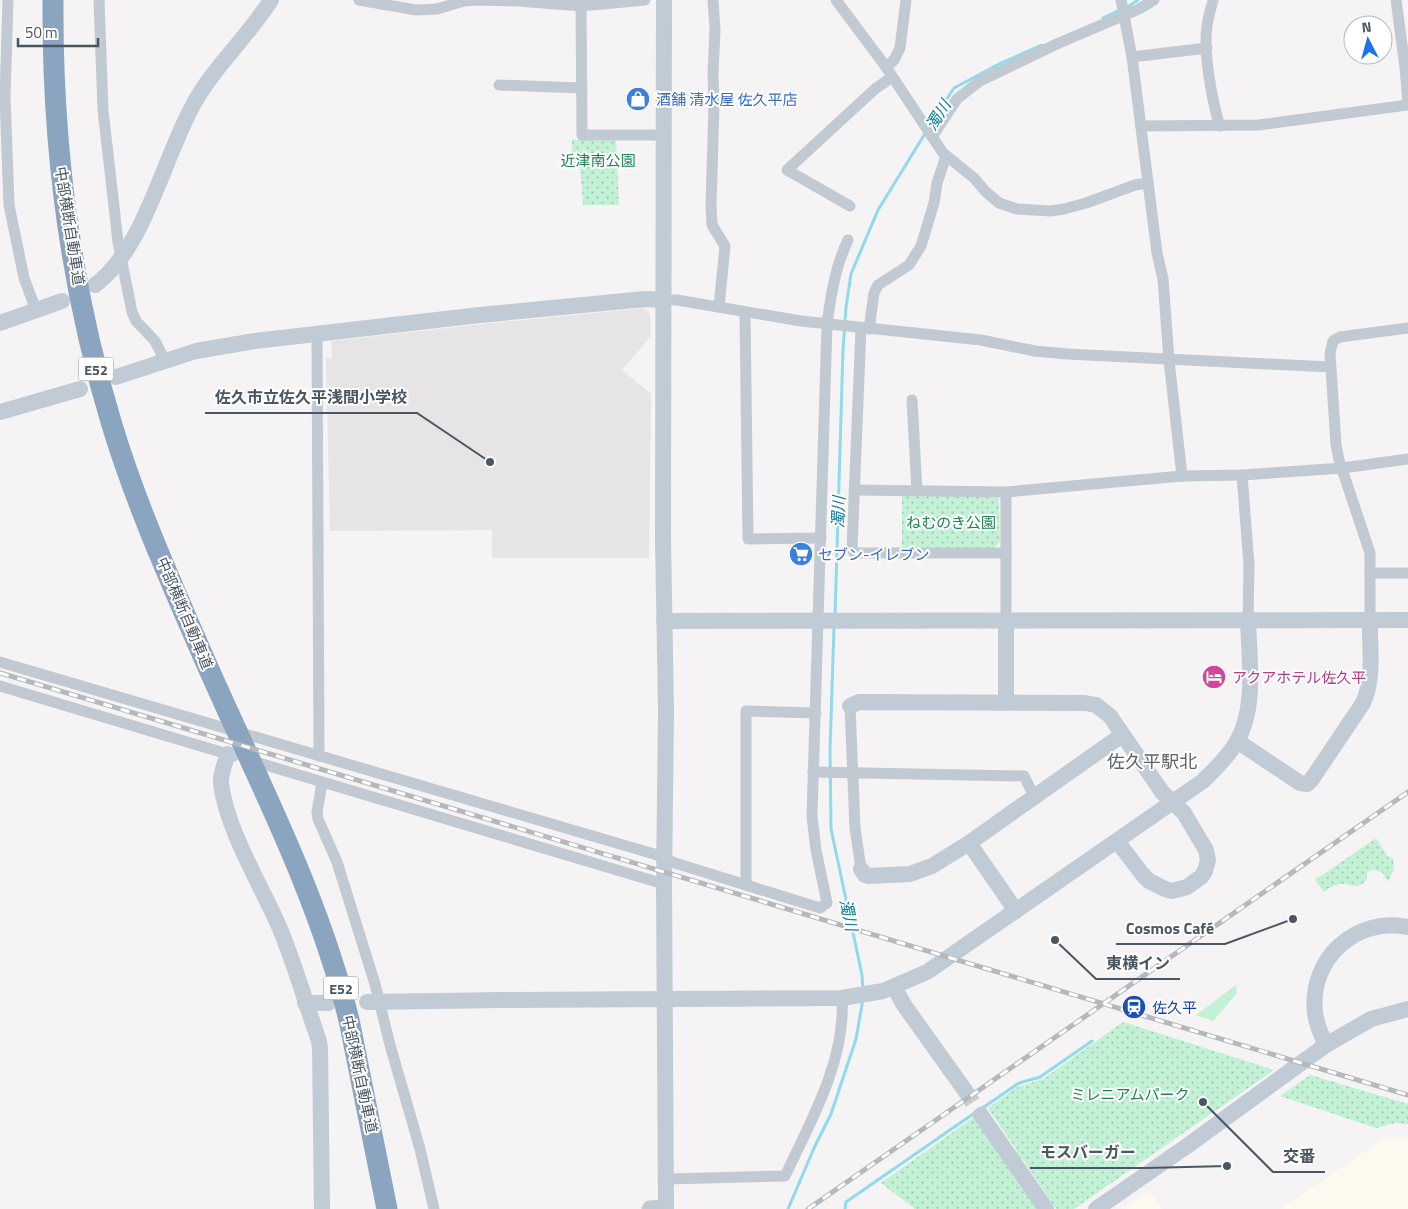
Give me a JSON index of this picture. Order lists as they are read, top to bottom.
{
  "streets": {
    "highway": ["中部横断自動車道", "E52"]
  },
  "districts": ["佐久平駅北"],
  "water": ["濁川"],
  "parks": ["近津南公園", "ねむのき公園", "ミレニアムパーク"],
  "places": {
    "shop": ["酒舗 清水屋 佐久平店"],
    "other": [
      "佐久市立佐久平浅間小学校",
      "Cosmos Café",
      "東横イン",
      "交番",
      "モスバーガー"
    ],
    "supermarket": ["セブン-イレブン"],
    "hotel": ["アクアホテル佐久平"],
    "station": ["佐久平"]
  },
  "scale_bar": "50 m",
  "north": "top"
}
